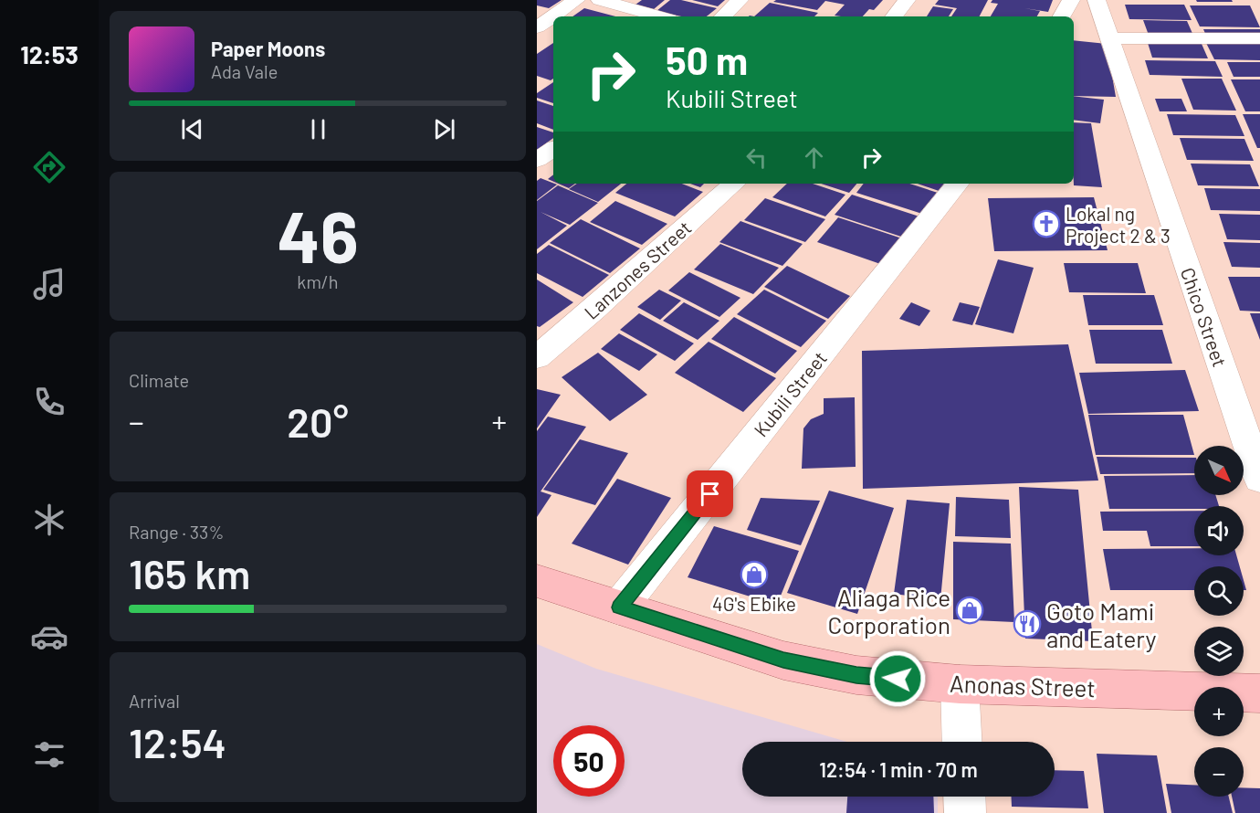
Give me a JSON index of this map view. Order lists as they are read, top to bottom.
{
  "streets": {
    "main road": ["Anonas Street"],
    "street": ["Lanzones Street", "Chico Street", "Kubili Street"]
  },
  "crossings": [
    ["Kubili Street", "Anonas Street"]
  ],
  "places": {
    "church": ["Lokal ng Project 2 & 3"],
    "shop": ["4G's Ebike", "Aliaga Rice Corporation"],
    "restaurant": ["Goto Mami and Eatery"]
  },
  "north": "bottom right",
  "page": {
    "tabs": "12:53",
    "turn": ["50 m", "Kubili Street"],
    "song": ["Paper Moons", "Ada Vale"],
    "tile": [
      ["46", "km/h"],
      "Climate",
      ["Range · 33%", "165 km"],
      ["Arrival", "12:54"]
    ],
    "heat": ["−", "20°", "+"],
    "map_buttons": ["+", "−"],
    "limit": "50",
    "trip": "12:54 · 1 min · 70 m"
  }
}
